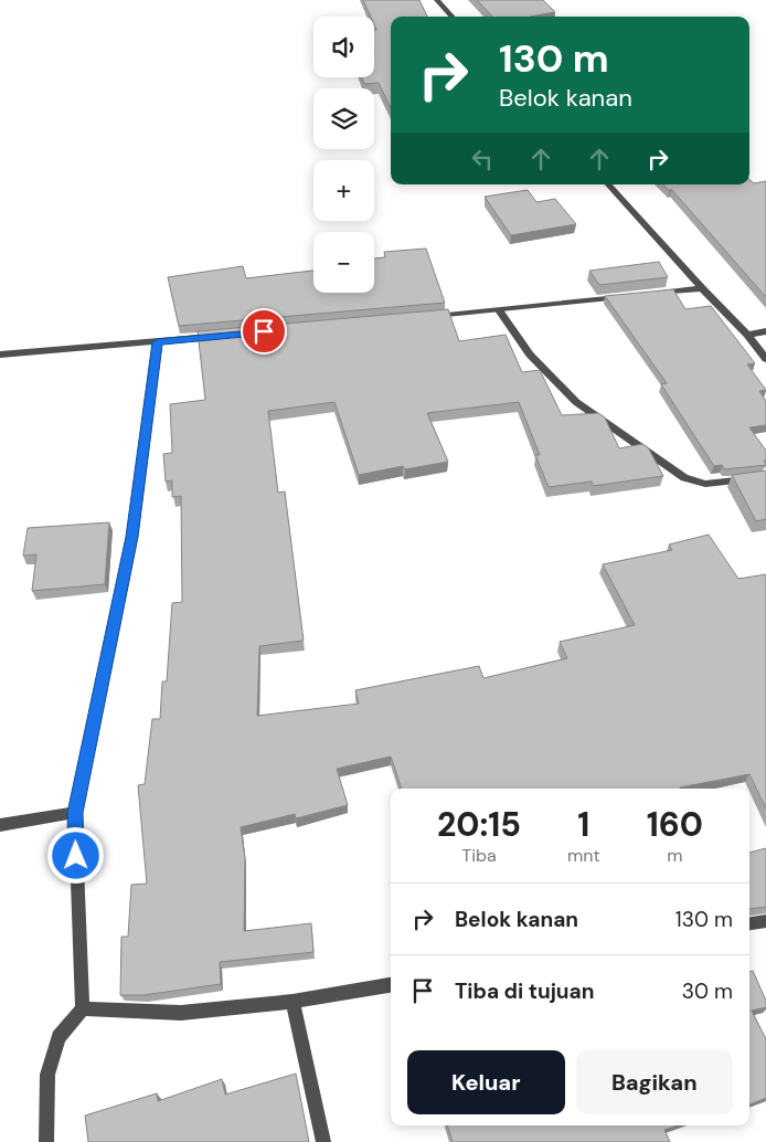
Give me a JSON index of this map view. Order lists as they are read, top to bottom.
{
  "page": {
    "map_buttons": ["+", "−"],
    "turn": ["130 m", "Belok kanan"],
    "eta": [
      "20:15",
      "Tiba",
      "1",
      "mnt",
      "160",
      "m"
    ],
    "list": [
      {
        "name": "Belok kanan",
        "value": "130 m"
      },
      {
        "name": "Tiba di tujuan",
        "value": "30 m"
      }
    ],
    "buttons": ["Keluar", "Bagikan"]
  }
}
